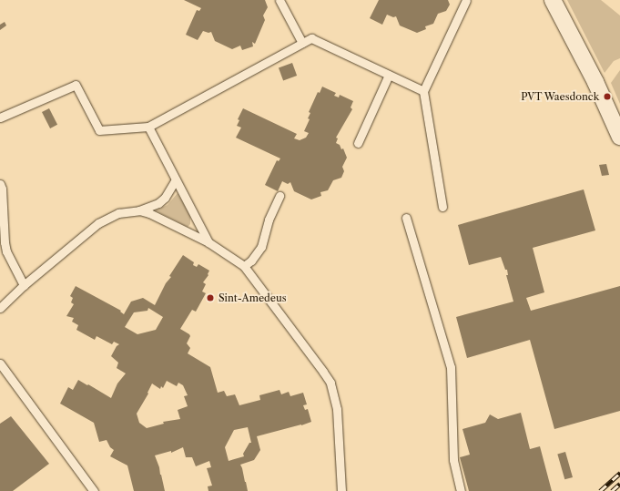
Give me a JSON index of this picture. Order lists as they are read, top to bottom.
{
  "places": ["PVT Waesdonck", "Sint-Amedeus"]
}
